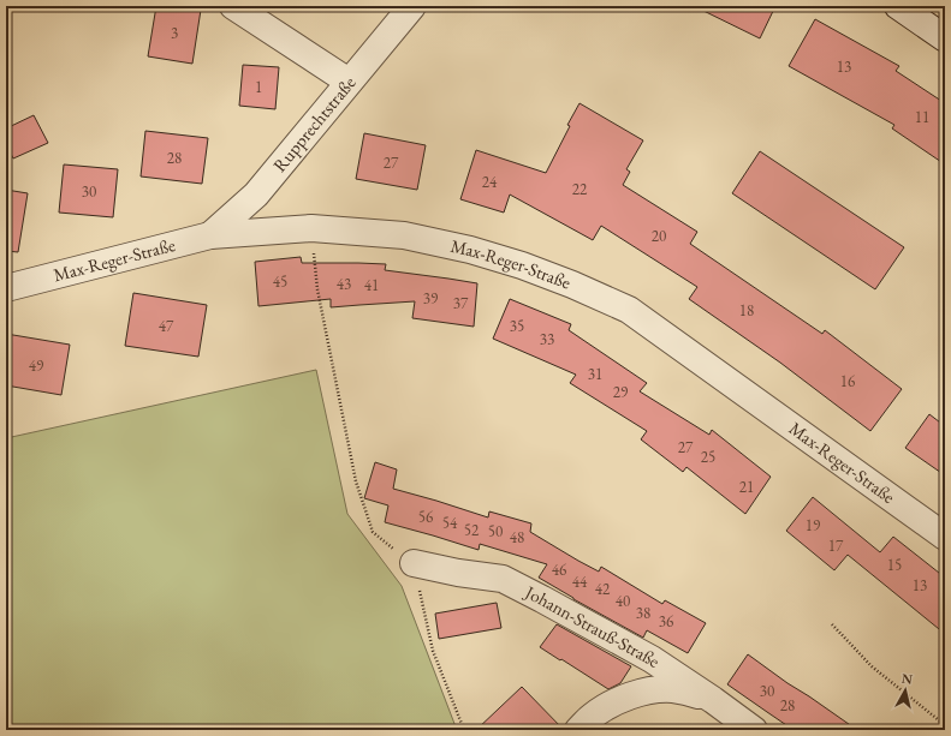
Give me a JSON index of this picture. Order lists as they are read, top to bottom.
{
  "streets": {
    "street": ["Rupprechtstraße", "Max-Reger-Straße", "Johann-Strauß-Straße"]
  },
  "crossings": [
    ["Rupprechtstraße", "Max-Reger-Straße"]
  ],
  "house_numbers": [
    "3",
    "13",
    "1",
    "11",
    "28",
    "27",
    "24",
    "22",
    "30",
    "20",
    "45",
    "43",
    "41",
    "39",
    "37",
    "18",
    "47",
    "35",
    "33",
    "49",
    "31",
    "16",
    "29",
    "27",
    "25",
    "21",
    "56",
    "54",
    "19",
    "52",
    "50",
    "48",
    "17",
    "15",
    "46",
    "44",
    "13",
    "42",
    "40",
    "38",
    "36",
    "30",
    "28"
  ],
  "north": "top"
}
